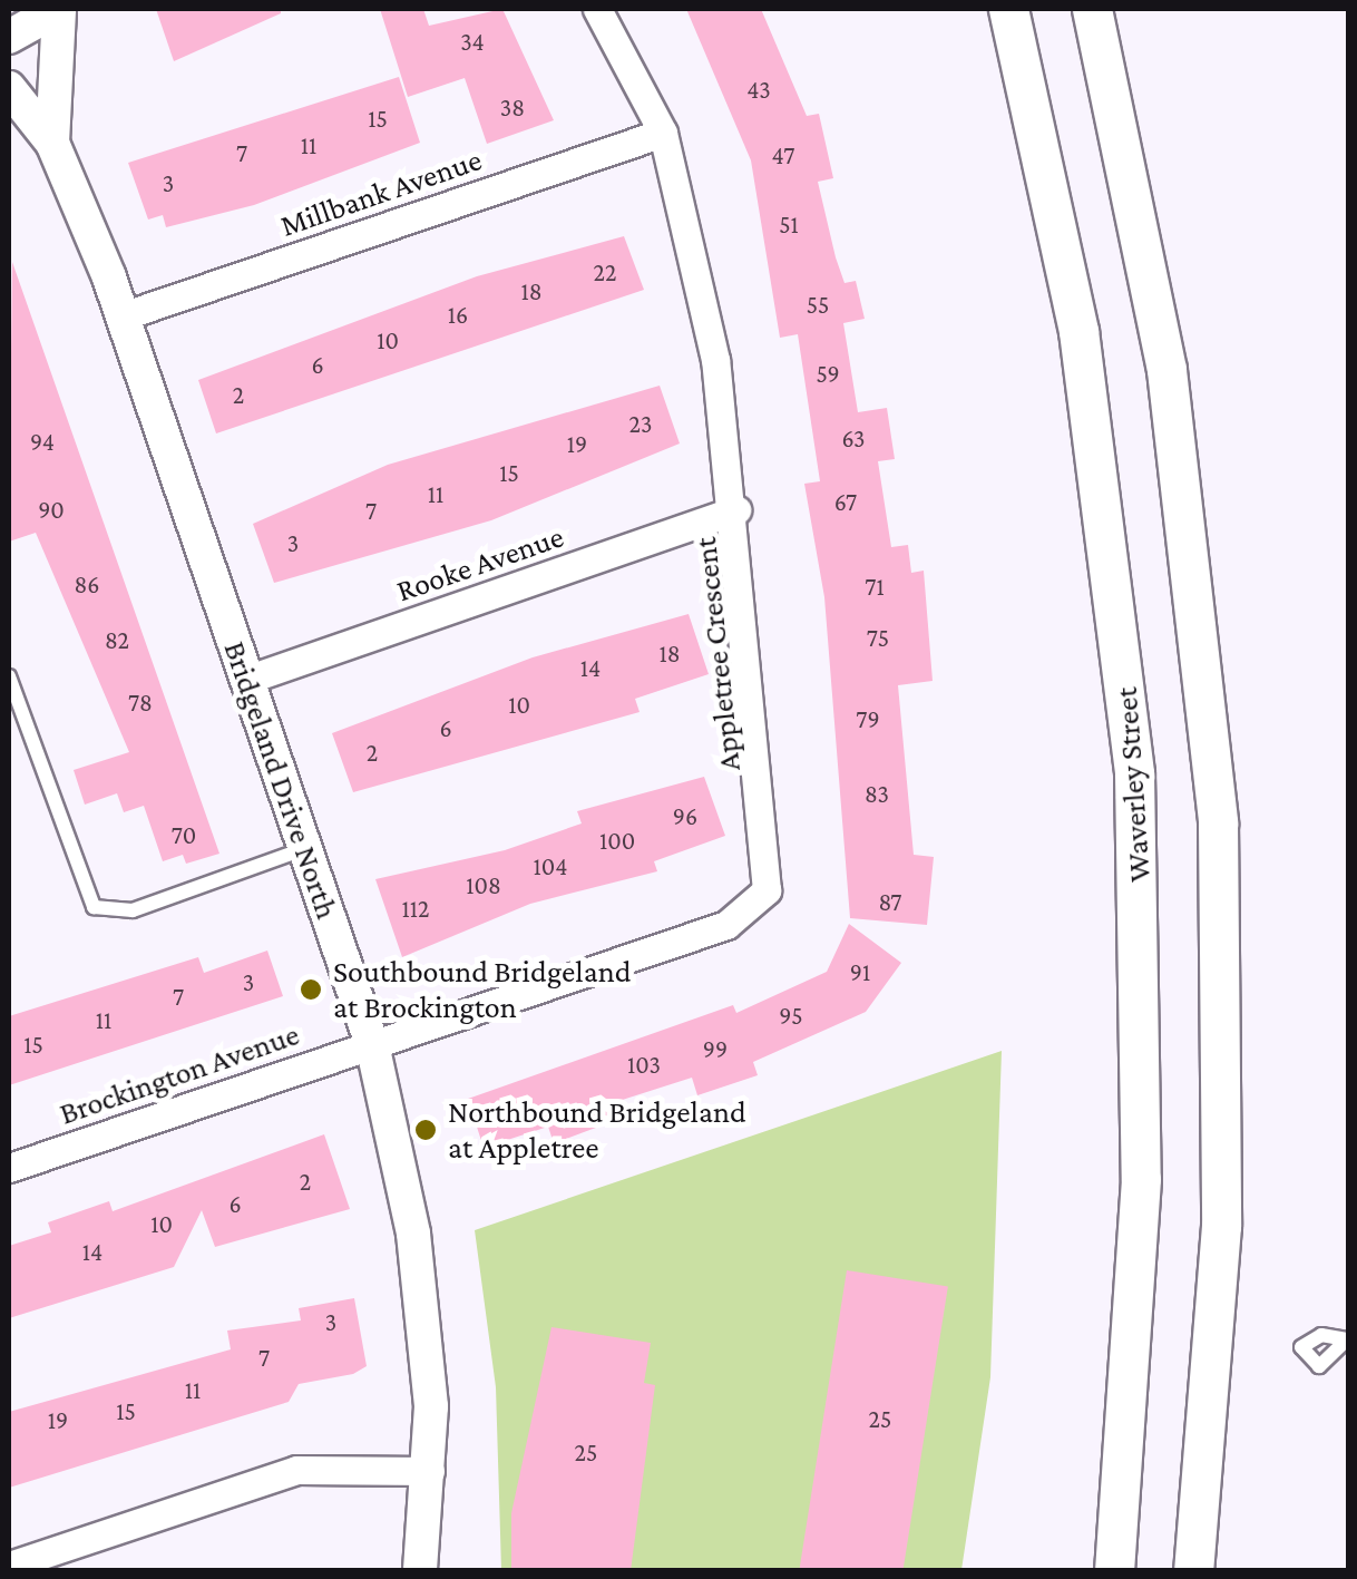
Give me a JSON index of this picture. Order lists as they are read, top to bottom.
{
  "streets": {
    "main road": ["Waverley Street"],
    "street": [
      "Millbank Avenue",
      "Rooke Avenue",
      "Appletree Crescent",
      "Bridgeland Drive North",
      "Brockington Avenue"
    ]
  },
  "crossings": [
    ["Millbank Avenue", "Appletree Crescent"],
    ["Millbank Avenue", "Bridgeland Drive North"],
    ["Rooke Avenue", "Appletree Crescent"],
    ["Rooke Avenue", "Bridgeland Drive North"],
    ["Appletree Crescent", "Bridgeland Drive North"],
    ["Appletree Crescent", "Brockington Avenue"],
    ["Bridgeland Drive North", "Brockington Avenue"]
  ],
  "places": ["Southbound Bridgeland at Brockington", "Northbound Bridgeland at Appletree"],
  "house_numbers": [
    "34",
    "43",
    "38",
    "15",
    "11",
    "7",
    "47",
    "3",
    "51",
    "22",
    "18",
    "55",
    "16",
    "10",
    "6",
    "59",
    "2",
    "23",
    "63",
    "94",
    "19",
    "15",
    "11",
    "67",
    "90",
    "7",
    "3",
    "86",
    "71",
    "75",
    "82",
    "18",
    "14",
    "78",
    "10",
    "79",
    "6",
    "2",
    "83",
    "96",
    "70",
    "100",
    "104",
    "108",
    "87",
    "112",
    "91",
    "3",
    "7",
    "95",
    "11",
    "15",
    "99",
    "103",
    "2",
    "6",
    "10",
    "14",
    "3",
    "7",
    "11",
    "15",
    "25",
    "19",
    "25"
  ]
}
